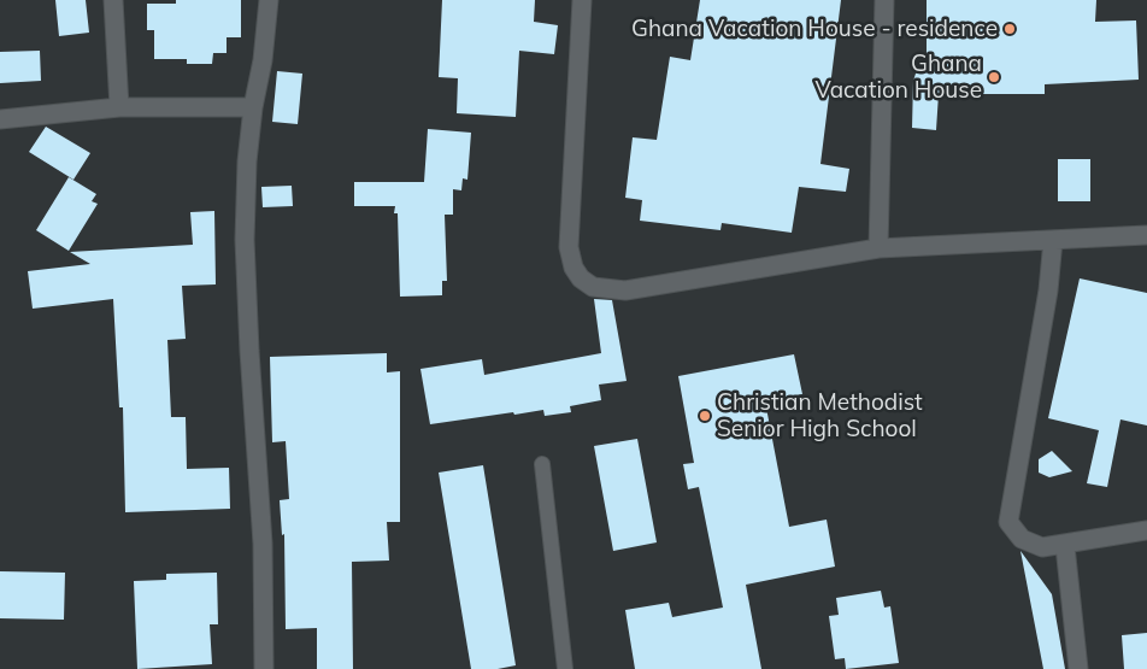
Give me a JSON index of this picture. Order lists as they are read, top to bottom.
{
  "places": ["Ghana Vacation House - residence", "Ghana Vacation House", "Christian Methodist Senior High School"]
}
